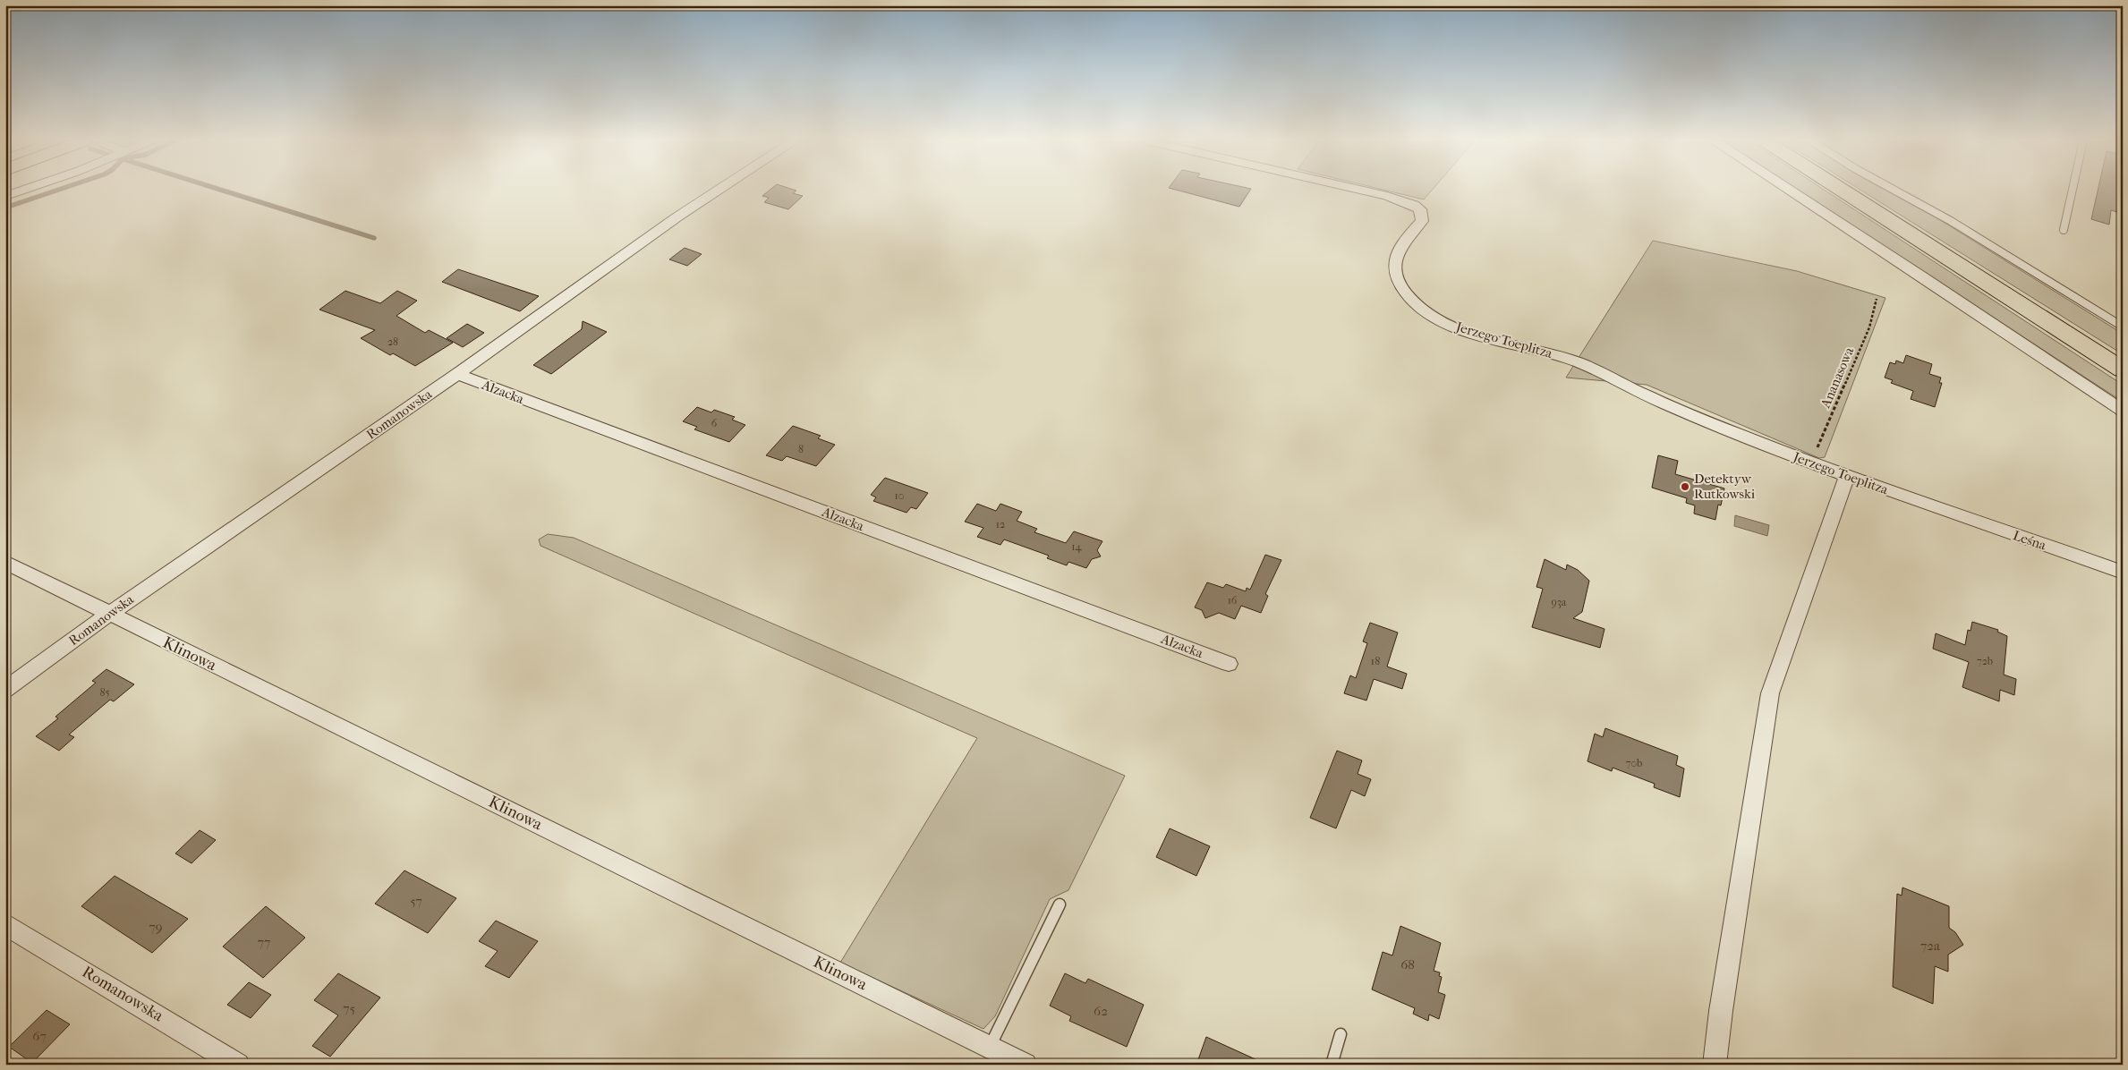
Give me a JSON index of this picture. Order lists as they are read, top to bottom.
{
  "streets": {
    "street": [
      "Jerzego Toeplitza",
      "Alzacka",
      "Romanowska",
      "Leśna",
      "Klinowa"
    ],
    "path": ["Ananasowa"]
  },
  "crossings": [
    ["Jerzego Toeplitza", "Ananasowa"],
    ["Jerzego Toeplitza", "Leśna"],
    ["Alzacka", "Romanowska"],
    ["Romanowska", "Klinowa"]
  ],
  "places": ["Detektyw Rutkowski"],
  "house_numbers": [
    "28",
    "6",
    "8",
    "10",
    "12",
    "14",
    "16",
    "93a",
    "18",
    "72b",
    "85",
    "70b",
    "57",
    "79",
    "77",
    "72a",
    "68",
    "75",
    "62",
    "67"
  ]
}
